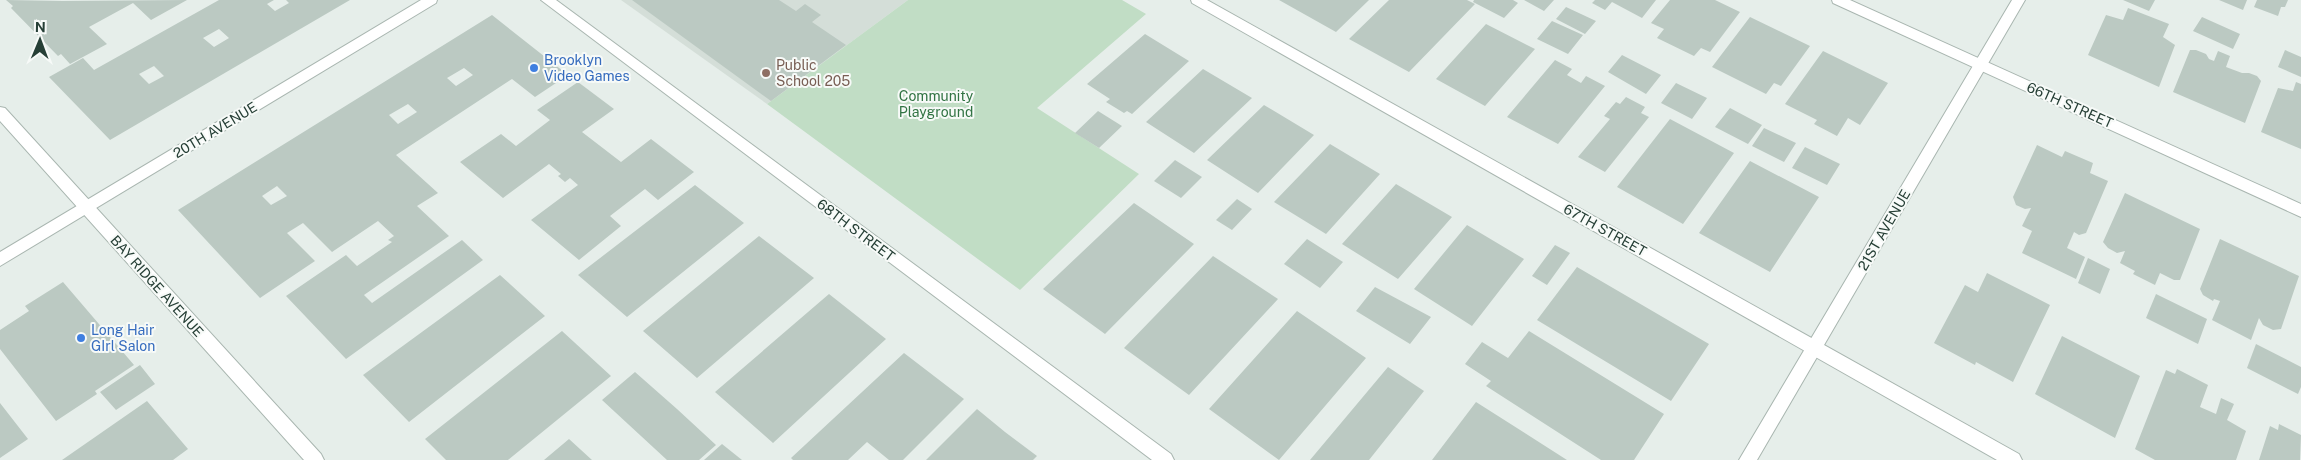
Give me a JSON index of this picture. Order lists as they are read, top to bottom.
{
  "streets": {
    "street": [
      "66TH STREET",
      "20TH AVENUE",
      "68TH STREET",
      "67TH STREET",
      "21ST AVENUE",
      "BAY RIDGE AVENUE"
    ]
  },
  "crossings": [
    ["66TH STREET", "21ST AVENUE"],
    ["20TH AVENUE", "BAY RIDGE AVENUE"],
    ["67TH STREET", "21ST AVENUE"]
  ],
  "parks": ["Community Playground"],
  "places": ["Brooklyn Video Games", "Public School 205", "Long Hair GIrl Salon"],
  "north": "top"
}
